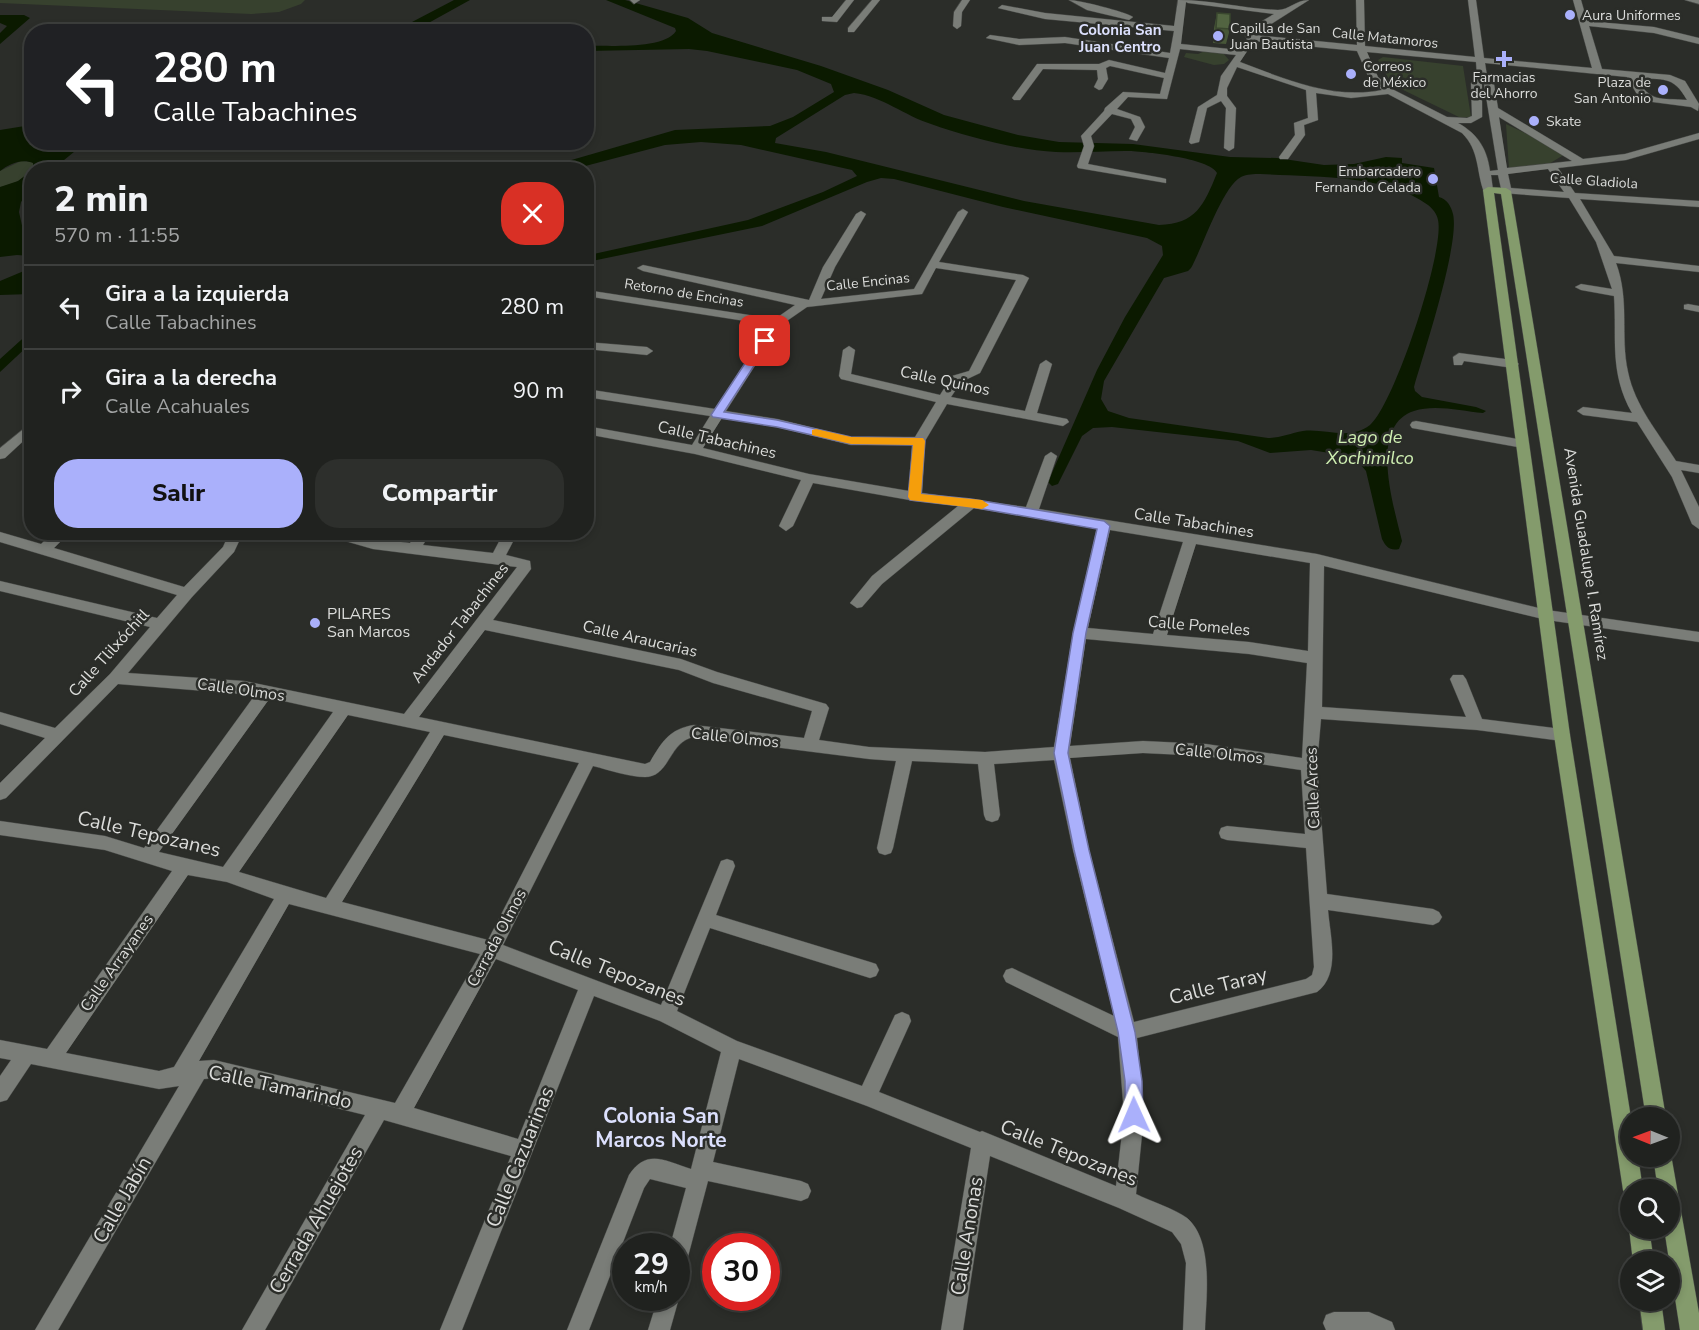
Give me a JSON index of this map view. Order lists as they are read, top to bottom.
{
  "streets": {
    "main road": ["Calle Gladiola", "Avenida Guadalupe I. Ramírez"],
    "street": [
      "Calle Matamoros",
      "Calle Encinas",
      "Retorno de Encinas",
      "Calle Quinos",
      "Calle Tabachines",
      "Andador Tabachines",
      "Calle Pomeles",
      "Calle Araucarias",
      "Calle Tlilxóchitl",
      "Calle Olmos",
      "Calle Arces",
      "Calle Tepozanes",
      "Cerrada Olmos",
      "Calle Arrayanes",
      "Calle Taray",
      "Calle Tamarindo",
      "Calle Cazuarinas",
      "Calle Jabín",
      "Cerrada Ahuejotes",
      "Calle Anonas"
    ]
  },
  "crossings": [
    ["Calle Matamoros", "Avenida Guadalupe I. Ramírez"],
    ["Calle Gladiola", "Avenida Guadalupe I. Ramírez"],
    ["Calle Encinas", "Retorno de Encinas"],
    ["Calle Encinas", "Calle Quinos"],
    ["Calle Tabachines", "Avenida Guadalupe I. Ramírez"],
    ["Calle Tabachines", "Calle Arces"],
    ["Andador Tabachines", "Calle Araucarias"],
    ["Andador Tabachines", "Calle Olmos"],
    ["Calle Pomeles", "Calle Arces"],
    ["Calle Araucarias", "Calle Olmos"],
    ["Calle Tlilxóchitl", "Calle Olmos"],
    ["Calle Olmos", "Calle Arces"],
    ["Calle Olmos", "Cerrada Olmos"],
    ["Calle Arces", "Calle Taray"],
    ["Calle Tepozanes", "Cerrada Olmos"],
    ["Calle Tepozanes", "Calle Arrayanes"],
    ["Calle Tepozanes", "Calle Cazuarinas"],
    ["Calle Tepozanes", "Calle Anonas"],
    ["Cerrada Olmos", "Calle Tamarindo"],
    ["Calle Arrayanes", "Calle Tamarindo"],
    ["Calle Tamarindo", "Calle Cazuarinas"],
    ["Calle Tamarindo", "Calle Jabín"],
    ["Calle Tamarindo", "Cerrada Ahuejotes"]
  ],
  "districts": ["Colonia San Juan Centro", "Colonia San Marcos Norte"],
  "water": ["Lago de Xochimilco"],
  "places": {
    "other": [
      "Aura Uniformes",
      "Capilla de San Juan Bautista",
      "Correos de México",
      "Plaza de San Antonio",
      "Skate",
      "Embarcadero Fernando Celada",
      "PILARES San Marcos"
    ],
    "health": ["Farmacias del Ahorro"]
  },
  "north": "left",
  "page": {
    "turn": ["280 m", "Calle Tabachines"],
    "heading": ["2 min", "570 m · 11:55"],
    "list": [
      {
        "name": "Gira a la izquierda",
        "note": "Calle Tabachines",
        "value": "280 m"
      },
      {
        "name": "Gira a la derecha",
        "note": "Calle Acahuales",
        "value": "90 m"
      }
    ],
    "buttons": ["Salir", "Compartir"],
    "speed": "29 km/h",
    "limit": "30"
  }
}
